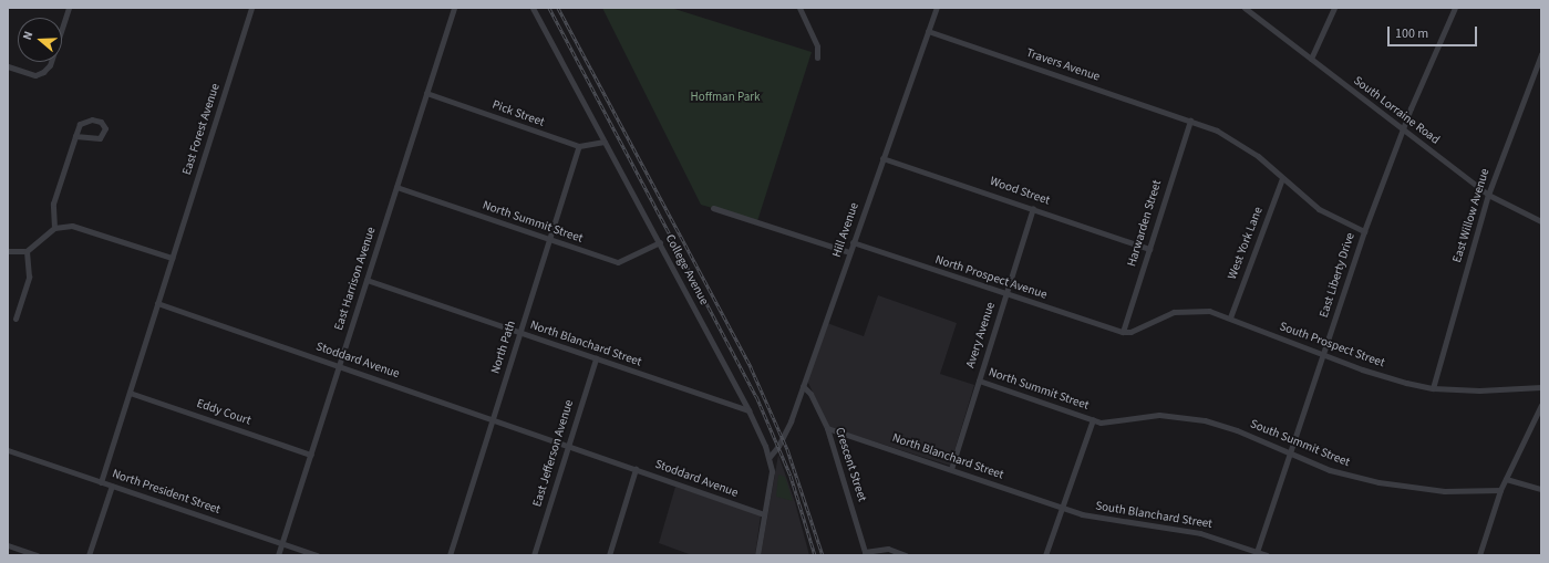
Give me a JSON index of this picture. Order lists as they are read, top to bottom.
{
  "streets": {
    "street": [
      "Travers Avenue",
      "South Lorraine Road",
      "Pick Street",
      "East Forest Avenue",
      "Wood Street",
      "East Willow Avenue",
      "North Summit Street",
      "Harwarden Street",
      "Hill Avenue",
      "West York Lane",
      "College Avenue",
      "East Liberty Drive",
      "North Prospect Avenue",
      "East Harrison Avenue",
      "Avery Avenue",
      "North Blanchard Street",
      "South Prospect Street",
      "North Path",
      "Stoddard Avenue",
      "Eddy Court",
      "South Summit Street",
      "East Jefferson Avenue",
      "Crescent Street",
      "North President Street",
      "South Blanchard Street"
    ]
  },
  "crossings": [
    ["Travers Avenue", "Harwarden Street"],
    ["Travers Avenue", "Hill Avenue"],
    ["Travers Avenue", "West York Lane"],
    ["Travers Avenue", "East Liberty Drive"],
    ["South Lorraine Road", "East Willow Avenue"],
    ["South Lorraine Road", "East Liberty Drive"],
    ["Pick Street", "College Avenue"],
    ["Pick Street", "East Harrison Avenue"],
    ["Pick Street", "North Path"],
    ["Wood Street", "Harwarden Street"],
    ["Wood Street", "Hill Avenue"],
    ["Wood Street", "Avery Avenue"],
    ["East Willow Avenue", "South Prospect Street"],
    ["North Summit Street", "College Avenue"],
    ["North Summit Street", "East Harrison Avenue"],
    ["North Summit Street", "Avery Avenue"],
    ["North Summit Street", "North Path"],
    ["North Summit Street", "South Summit Street"],
    ["Harwarden Street", "North Prospect Avenue"],
    ["Harwarden Street", "South Prospect Street"],
    ["Hill Avenue", "College Avenue"],
    ["Hill Avenue", "North Prospect Avenue"],
    ["Hill Avenue", "Crescent Street"],
    ["West York Lane", "South Prospect Street"],
    ["College Avenue", "North Blanchard Street"],
    ["College Avenue", "Stoddard Avenue"],
    ["East Liberty Drive", "South Prospect Street"],
    ["East Liberty Drive", "South Summit Street"],
    ["East Liberty Drive", "South Blanchard Street"],
    ["North Prospect Avenue", "Avery Avenue"],
    ["North Prospect Avenue", "South Prospect Street"],
    ["East Harrison Avenue", "North Blanchard Street"],
    ["East Harrison Avenue", "Stoddard Avenue"],
    ["East Harrison Avenue", "Eddy Court"],
    ["East Harrison Avenue", "North President Street"],
    ["Avery Avenue", "North Blanchard Street"],
    ["North Blanchard Street", "North Path"],
    ["North Blanchard Street", "East Jefferson Avenue"],
    ["North Blanchard Street", "Crescent Street"],
    ["North Blanchard Street", "South Blanchard Street"],
    ["North Path", "Stoddard Avenue"],
    ["Stoddard Avenue", "East Jefferson Avenue"]
  ],
  "parks": ["Hoffman Park"],
  "scale_bar": "100 m",
  "north": "left"
}
